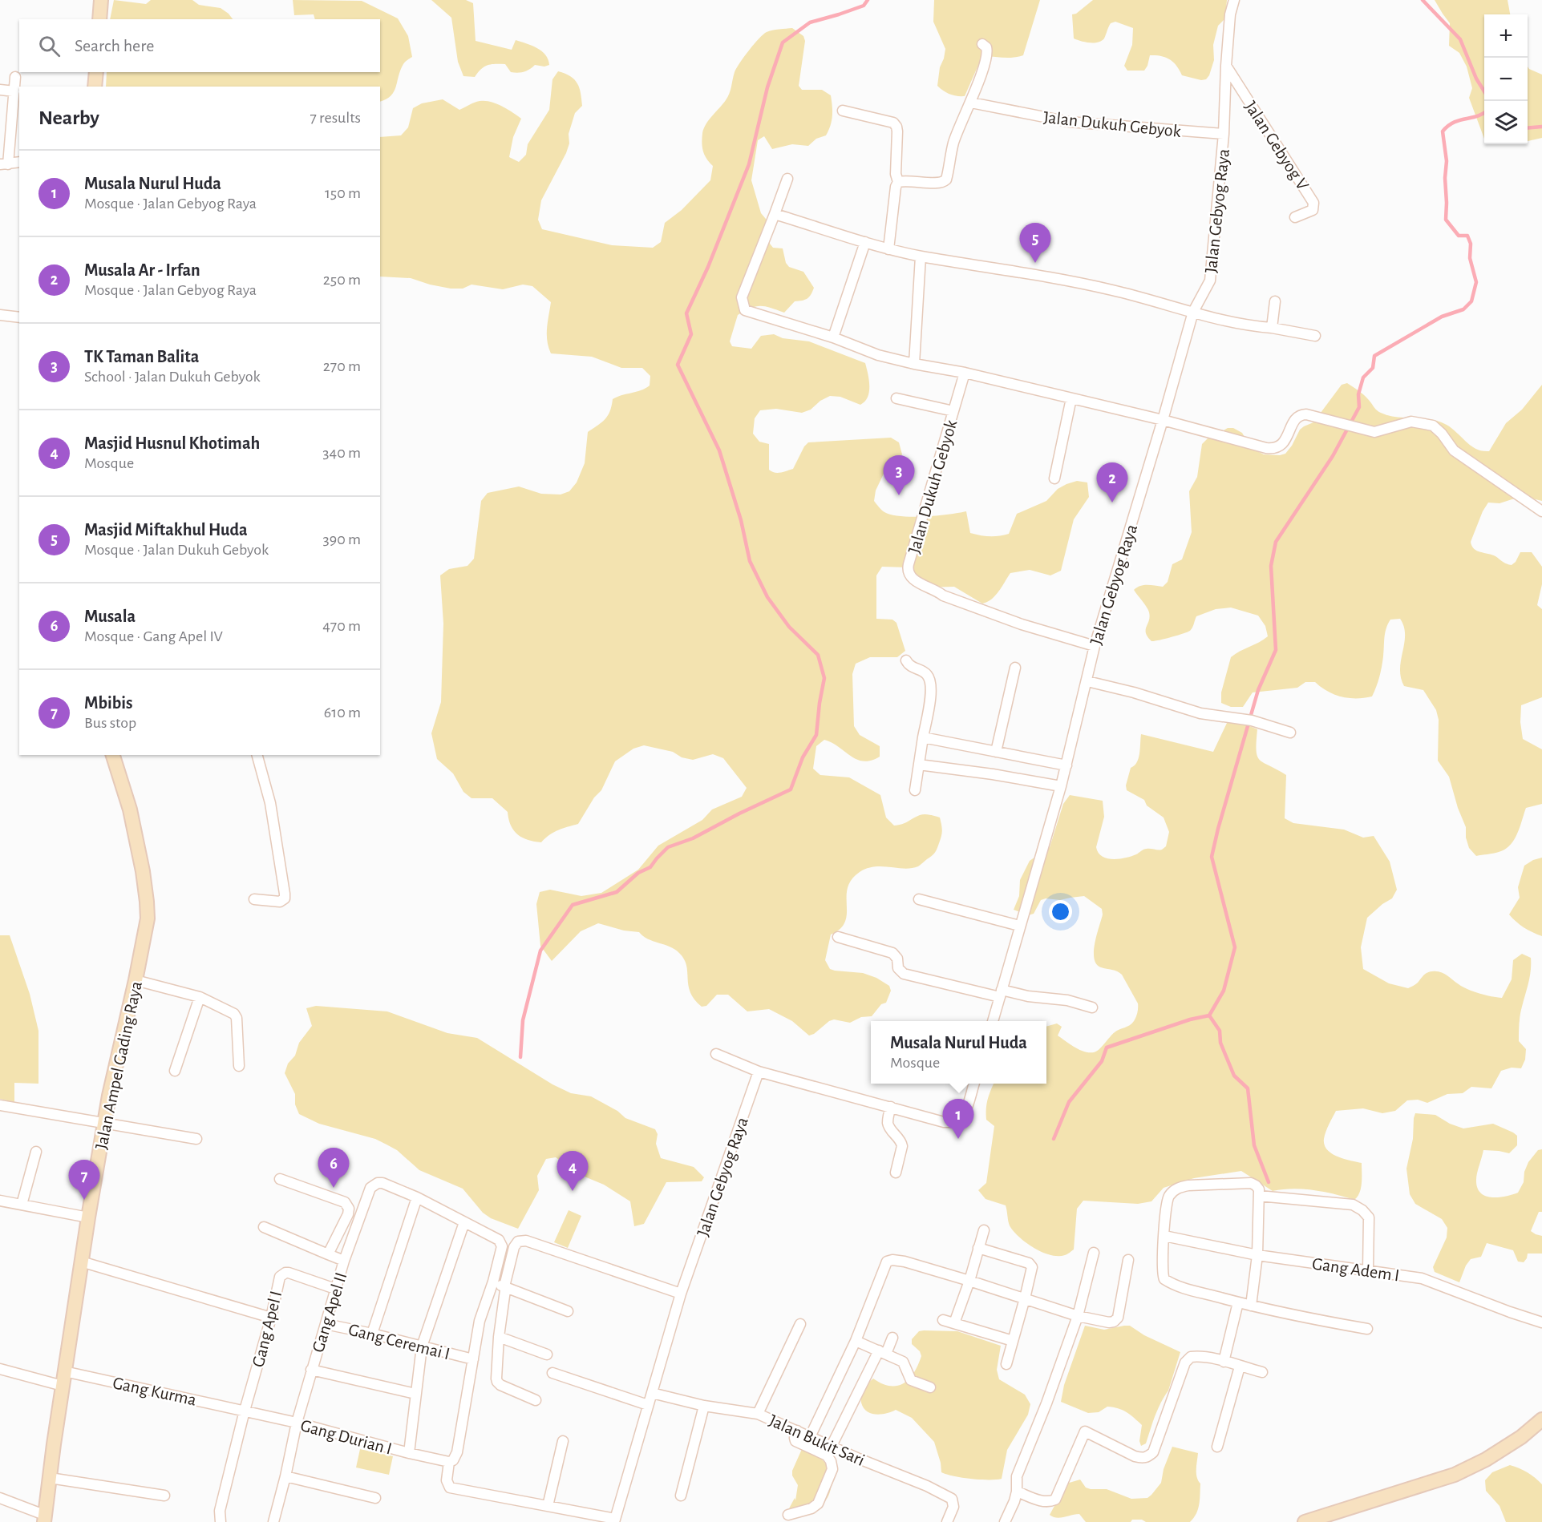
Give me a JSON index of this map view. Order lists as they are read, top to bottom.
{
  "streets": {
    "main road": ["Jalan Ampel Gading Raya"],
    "street": [
      "Jalan Dukuh Gebyok",
      "Jalan Gebyog V",
      "Jalan Gebyog Raya",
      "Gang Adem I",
      "Gang Apel II",
      "Gang Apel I",
      "Gang Ceremai I",
      "Gang Kurma",
      "Gang Durian I",
      "Jalan Bukit Sari"
    ]
  },
  "crossings": [
    ["Jalan Dukuh Gebyok", "Jalan Gebyog Raya"],
    ["Jalan Gebyog V", "Jalan Gebyog Raya"],
    ["Jalan Gebyog Raya", "Jalan Bukit Sari"],
    ["Jalan Ampel Gading Raya", "Gang Kurma"],
    ["Gang Apel II", "Gang Apel I"],
    ["Gang Apel II", "Gang Ceremai I"],
    ["Gang Apel II", "Gang Durian I"],
    ["Gang Apel I", "Gang Kurma"],
    ["Gang Apel I", "Gang Durian I"],
    ["Gang Kurma", "Gang Durian I"]
  ],
  "page": {
    "map_buttons": ["+", "−"],
    "search": "Search here",
    "heading": ["Nearby", "7 results"],
    "list": [
      {
        "mark": "1",
        "name": "Musala Nurul Huda",
        "note": "Mosque · Jalan Gebyog Raya",
        "value": "150 m"
      },
      {
        "mark": "2",
        "name": "Musala Ar - Irfan",
        "note": "Mosque · Jalan Gebyog Raya",
        "value": "250 m"
      },
      {
        "mark": "3",
        "name": "TK Taman Balita",
        "note": "School · Jalan Dukuh Gebyok",
        "value": "270 m"
      },
      {
        "mark": "4",
        "name": "Masjid Husnul Khotimah",
        "note": "Mosque",
        "value": "340 m"
      },
      {
        "mark": "5",
        "name": "Masjid Miftakhul Huda",
        "note": "Mosque · Jalan Dukuh Gebyok",
        "value": "390 m"
      },
      {
        "mark": "6",
        "name": "Musala",
        "note": "Mosque · Gang Apel IV",
        "value": "470 m"
      },
      {
        "mark": "7",
        "name": "Mbibis",
        "note": "Bus stop",
        "value": "610 m"
      }
    ],
    "pins": [
      "5",
      "3",
      "2",
      "1",
      "6",
      "4",
      "7"
    ],
    "popup": ["Musala Nurul Huda", "Mosque"]
  }
}
